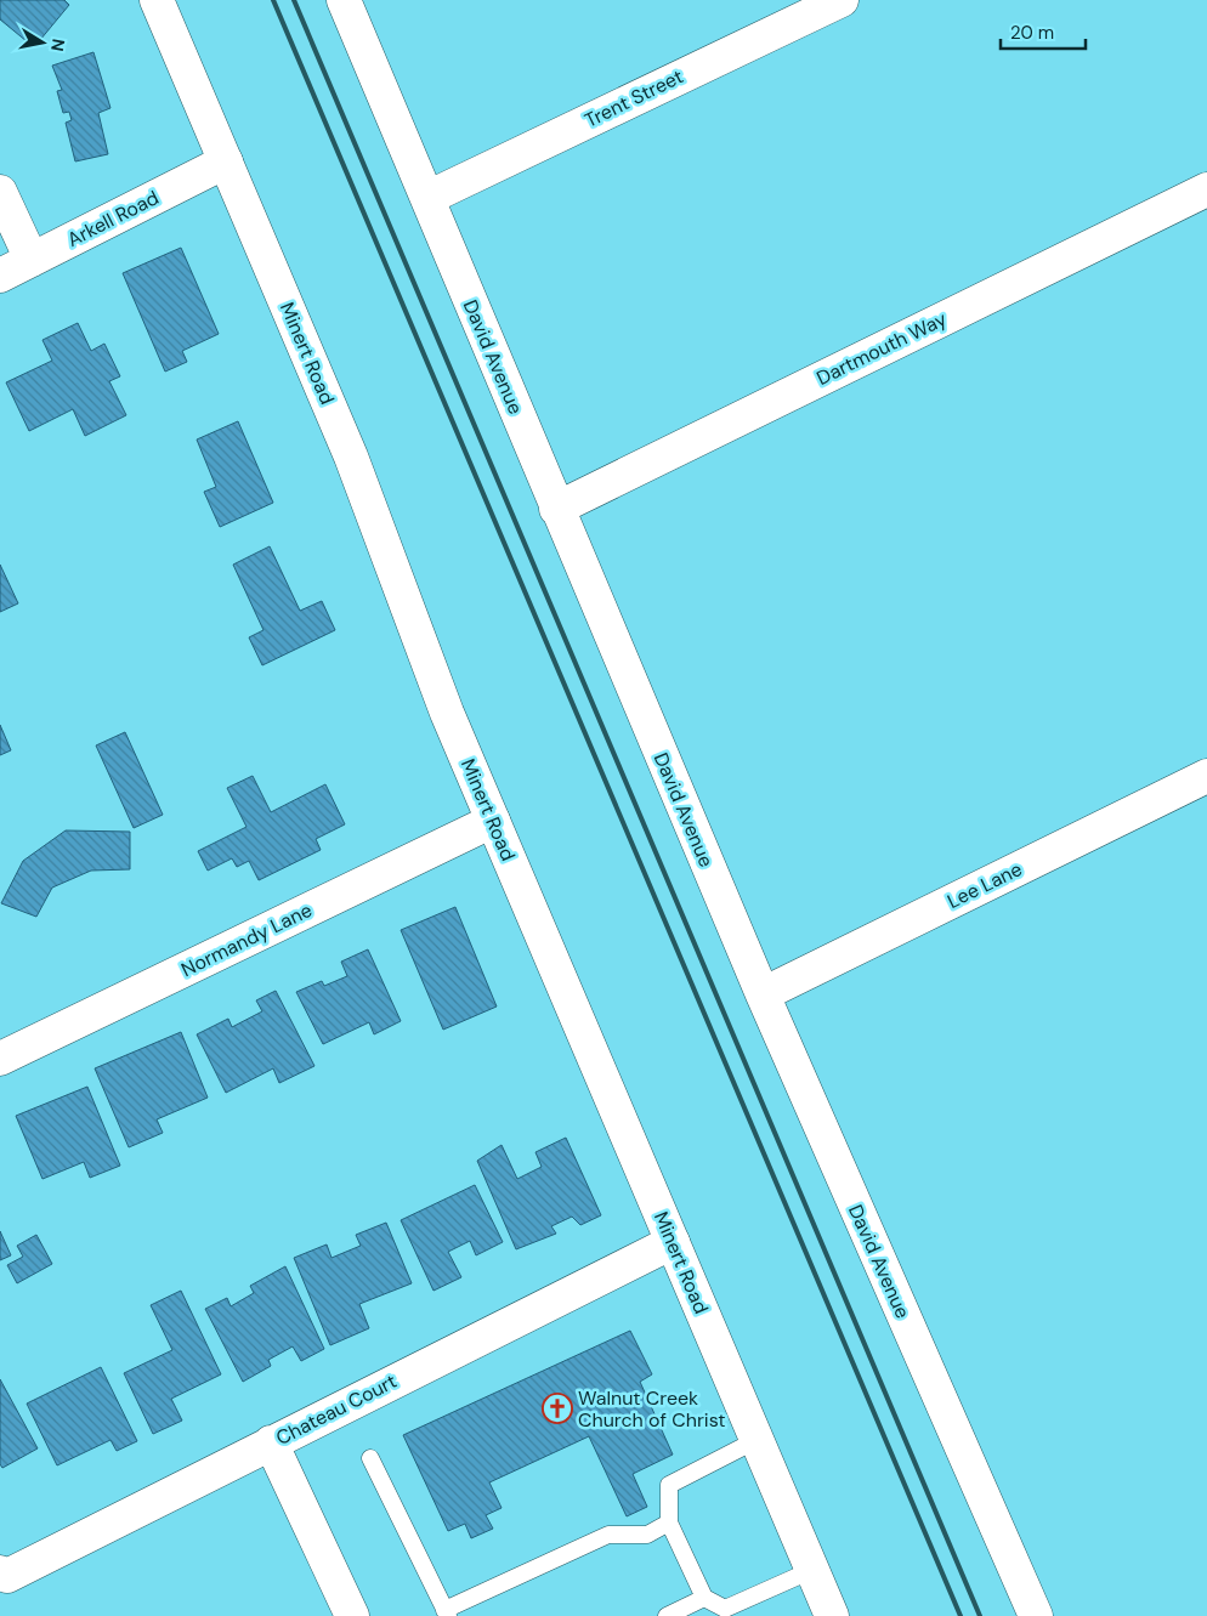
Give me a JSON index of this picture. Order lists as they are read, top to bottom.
{
  "streets": {
    "street": [
      "Trent Street",
      "Arkell Road",
      "Dartmouth Way",
      "Minert Road",
      "David Avenue",
      "Lee Lane",
      "Normandy Lane",
      "Chateau Court"
    ]
  },
  "crossings": [
    ["Trent Street", "David Avenue"],
    ["Arkell Road", "Minert Road"],
    ["Dartmouth Way", "David Avenue"],
    ["Minert Road", "Normandy Lane"],
    ["Minert Road", "Chateau Court"],
    ["David Avenue", "Lee Lane"]
  ],
  "places": {
    "church": ["Walnut Creek Church of Christ"]
  },
  "scale_bar": "20 m",
  "north": "right"
}
